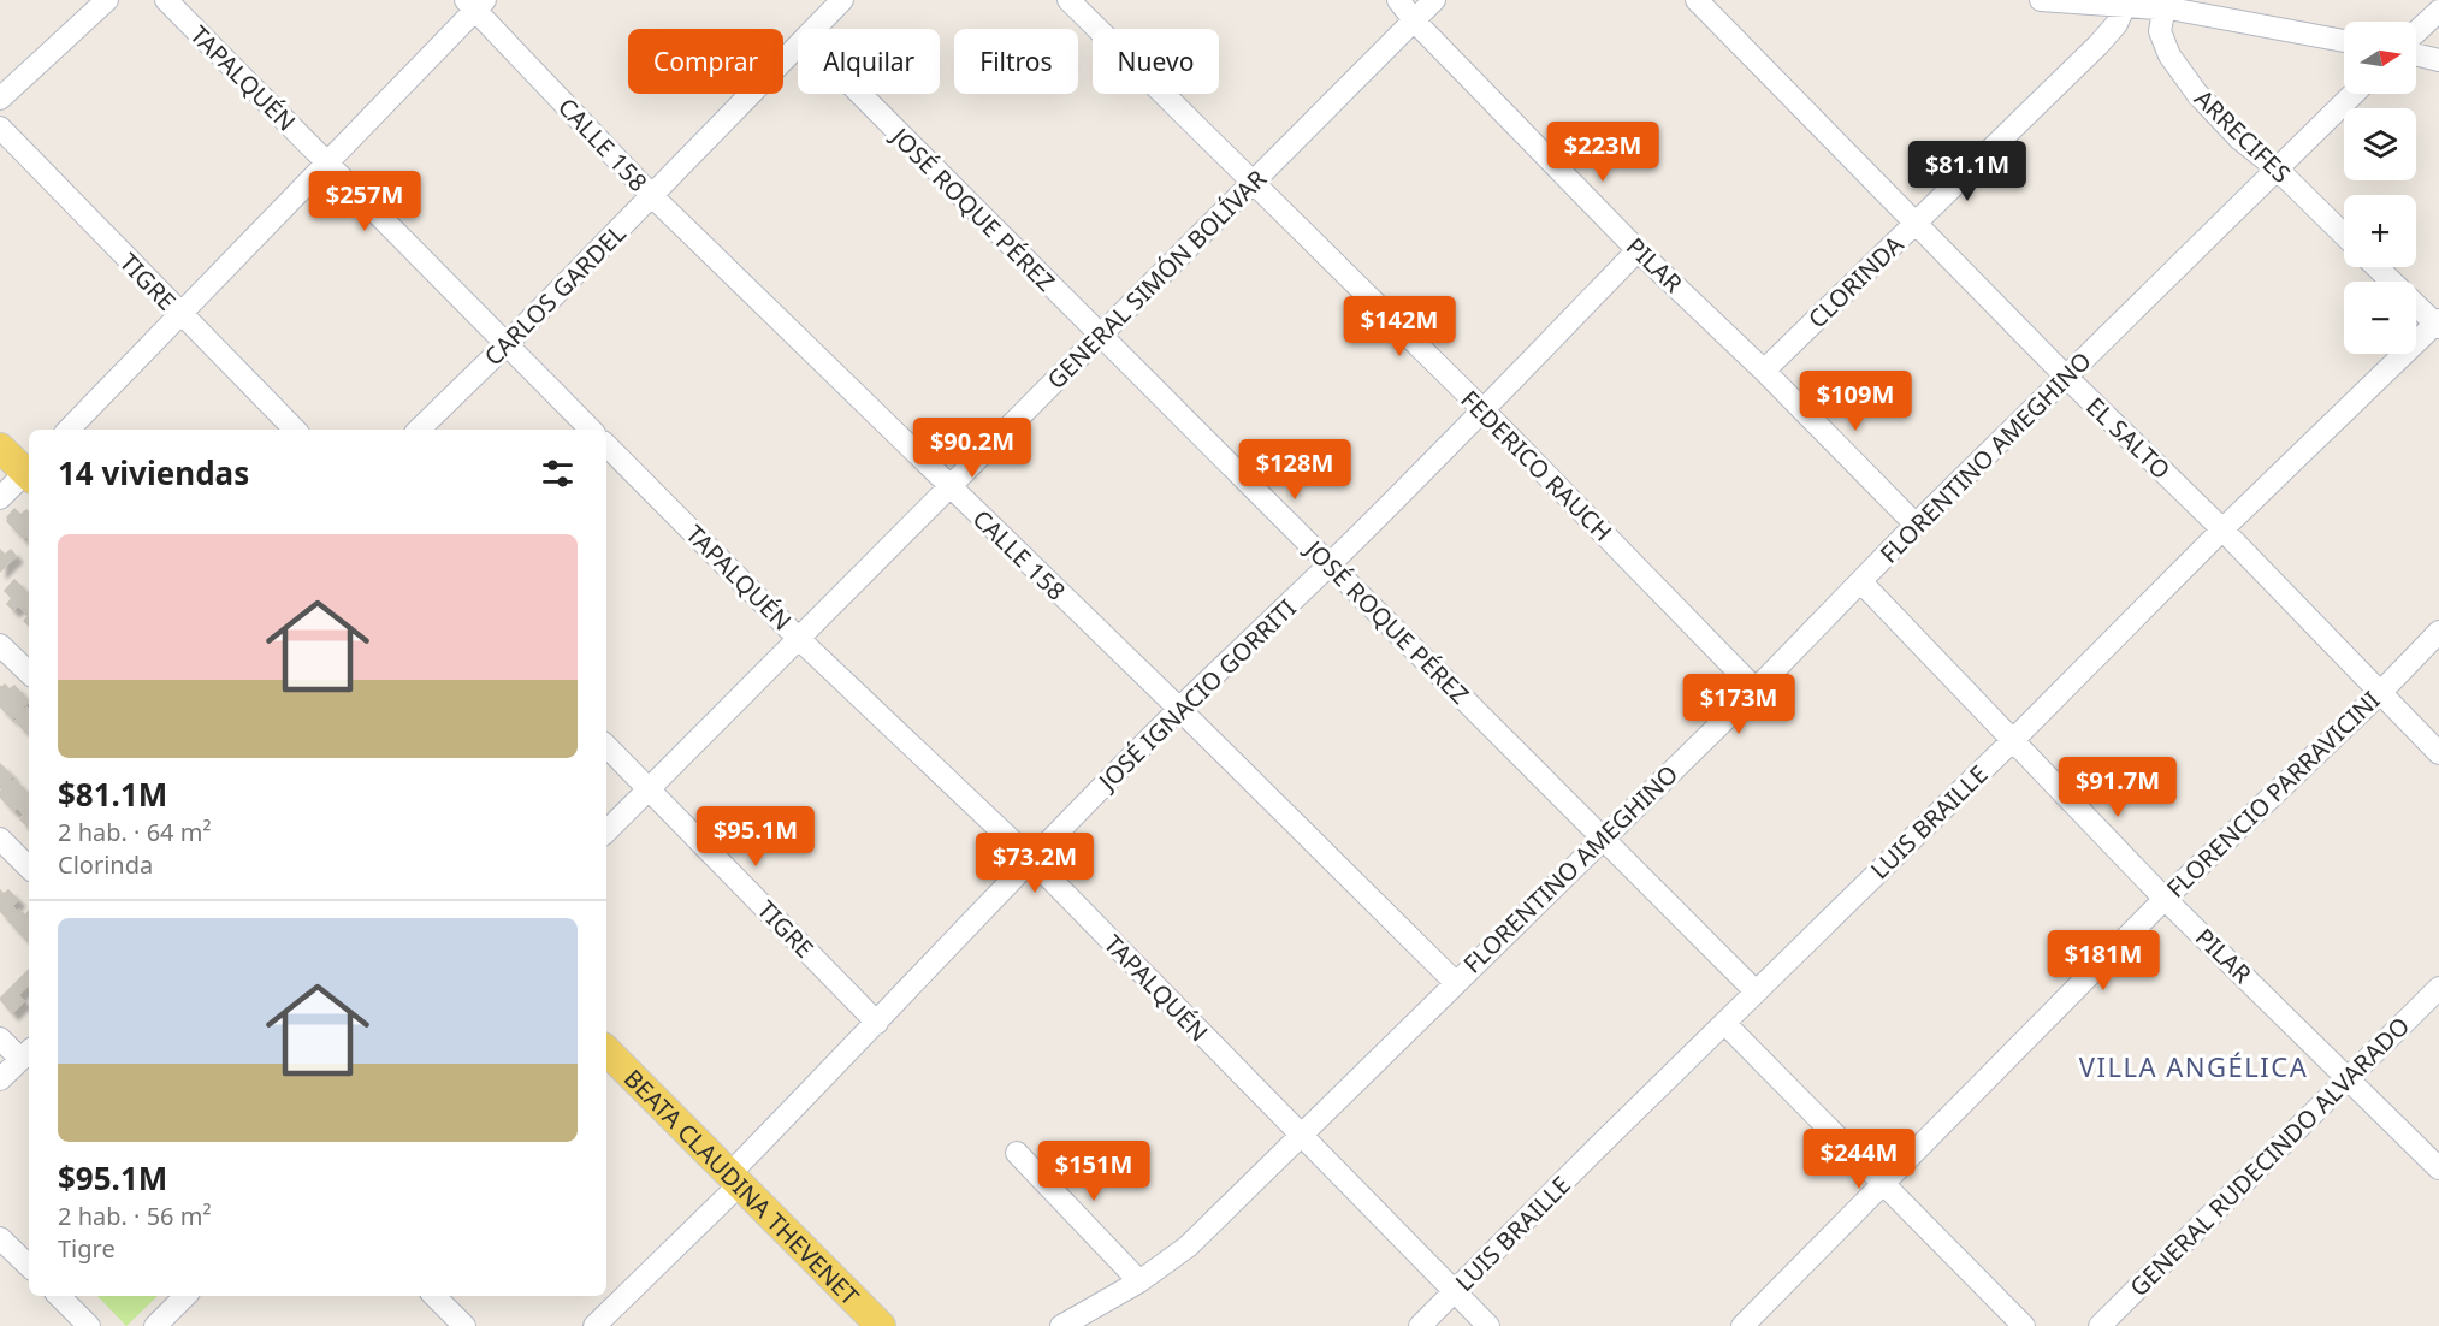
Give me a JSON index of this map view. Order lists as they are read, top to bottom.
{
  "streets": {
    "main road": ["BEATA CLAUDINA THEVENET"],
    "street": [
      "TAPALQUÉN",
      "ARRECIFES",
      "CALLE 158",
      "JOSÉ ROQUE PÉREZ",
      "PILAR",
      "GENERAL SIMÓN BOLÍVAR",
      "TIGRE",
      "CLORINDA",
      "CARLOS GARDEL",
      "EL SALTO",
      "FLORENTINO AMEGHINO",
      "FEDERICO RAUCH",
      "JOSÉ IGNACIO GORRITI",
      "FLORENCIO PARRAVICINI",
      "LUIS BRAILLE",
      "GENERAL RUDECINDO ALVARADO"
    ]
  },
  "crossings": [
    ["TAPALQUÉN", "GENERAL SIMÓN BOLÍVAR"],
    ["TAPALQUÉN", "CARLOS GARDEL"],
    ["TAPALQUÉN", "FLORENTINO AMEGHINO"],
    ["TAPALQUÉN", "JOSÉ IGNACIO GORRITI"],
    ["TAPALQUÉN", "LUIS BRAILLE"],
    ["ARRECIFES", "FLORENTINO AMEGHINO"],
    ["CALLE 158", "GENERAL SIMÓN BOLÍVAR"],
    ["CALLE 158", "CARLOS GARDEL"],
    ["CALLE 158", "FLORENTINO AMEGHINO"],
    ["CALLE 158", "JOSÉ IGNACIO GORRITI"],
    ["JOSÉ ROQUE PÉREZ", "GENERAL SIMÓN BOLÍVAR"],
    ["JOSÉ ROQUE PÉREZ", "FLORENTINO AMEGHINO"],
    ["JOSÉ ROQUE PÉREZ", "JOSÉ IGNACIO GORRITI"],
    ["JOSÉ ROQUE PÉREZ", "LUIS BRAILLE"],
    ["PILAR", "GENERAL SIMÓN BOLÍVAR"],
    ["PILAR", "CLORINDA"],
    ["PILAR", "FLORENTINO AMEGHINO"],
    ["PILAR", "JOSÉ IGNACIO GORRITI"],
    ["PILAR", "FLORENCIO PARRAVICINI"],
    ["PILAR", "LUIS BRAILLE"],
    ["PILAR", "GENERAL RUDECINDO ALVARADO"],
    ["GENERAL SIMÓN BOLÍVAR", "TIGRE"],
    ["GENERAL SIMÓN BOLÍVAR", "FEDERICO RAUCH"],
    ["TIGRE", "JOSÉ IGNACIO GORRITI"],
    ["CLORINDA", "EL SALTO"],
    ["EL SALTO", "FLORENTINO AMEGHINO"],
    ["EL SALTO", "FLORENCIO PARRAVICINI"],
    ["EL SALTO", "LUIS BRAILLE"],
    ["FLORENTINO AMEGHINO", "FEDERICO RAUCH"],
    ["FEDERICO RAUCH", "JOSÉ IGNACIO GORRITI"],
    ["JOSÉ IGNACIO GORRITI", "BEATA CLAUDINA THEVENET"]
  ],
  "districts": ["VILLA ANGÉLICA"],
  "north": "right",
  "page": {
    "map_buttons": ["+", "−"],
    "chip": [
      "Comprar",
      "Alquilar",
      "Filtros",
      "Nuevo"
    ],
    "price": [
      "$223M",
      "$81.1M",
      "$257M",
      "$142M",
      "$109M",
      "$90.2M",
      "$128M",
      "$173M",
      "$91.7M",
      "$95.1M",
      "$73.2M",
      "$181M",
      "$244M",
      "$151M"
    ],
    "heading": "14 viviendas",
    "list": [
      {
        "name": "$81.1M",
        "note": "2 hab. · 64 m² · Clorinda"
      },
      {
        "name": "$95.1M",
        "note": "2 hab. · 56 m² · Tigre"
      }
    ]
  }
}
